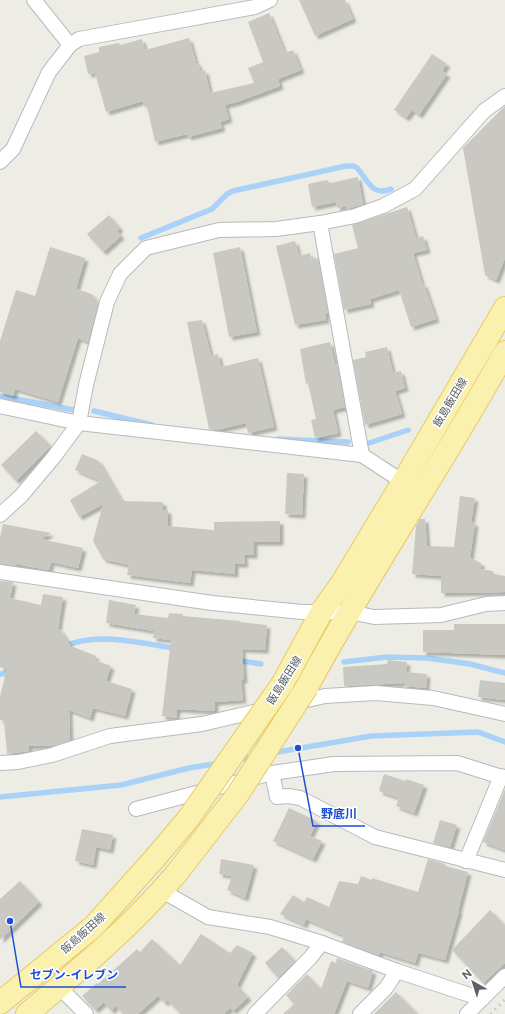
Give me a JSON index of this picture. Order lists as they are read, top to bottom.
{
  "streets": {
    "main road": ["飯島飯田線"]
  },
  "places": ["野底川", "セブン-イレブン"],
  "north": "top left"
}
